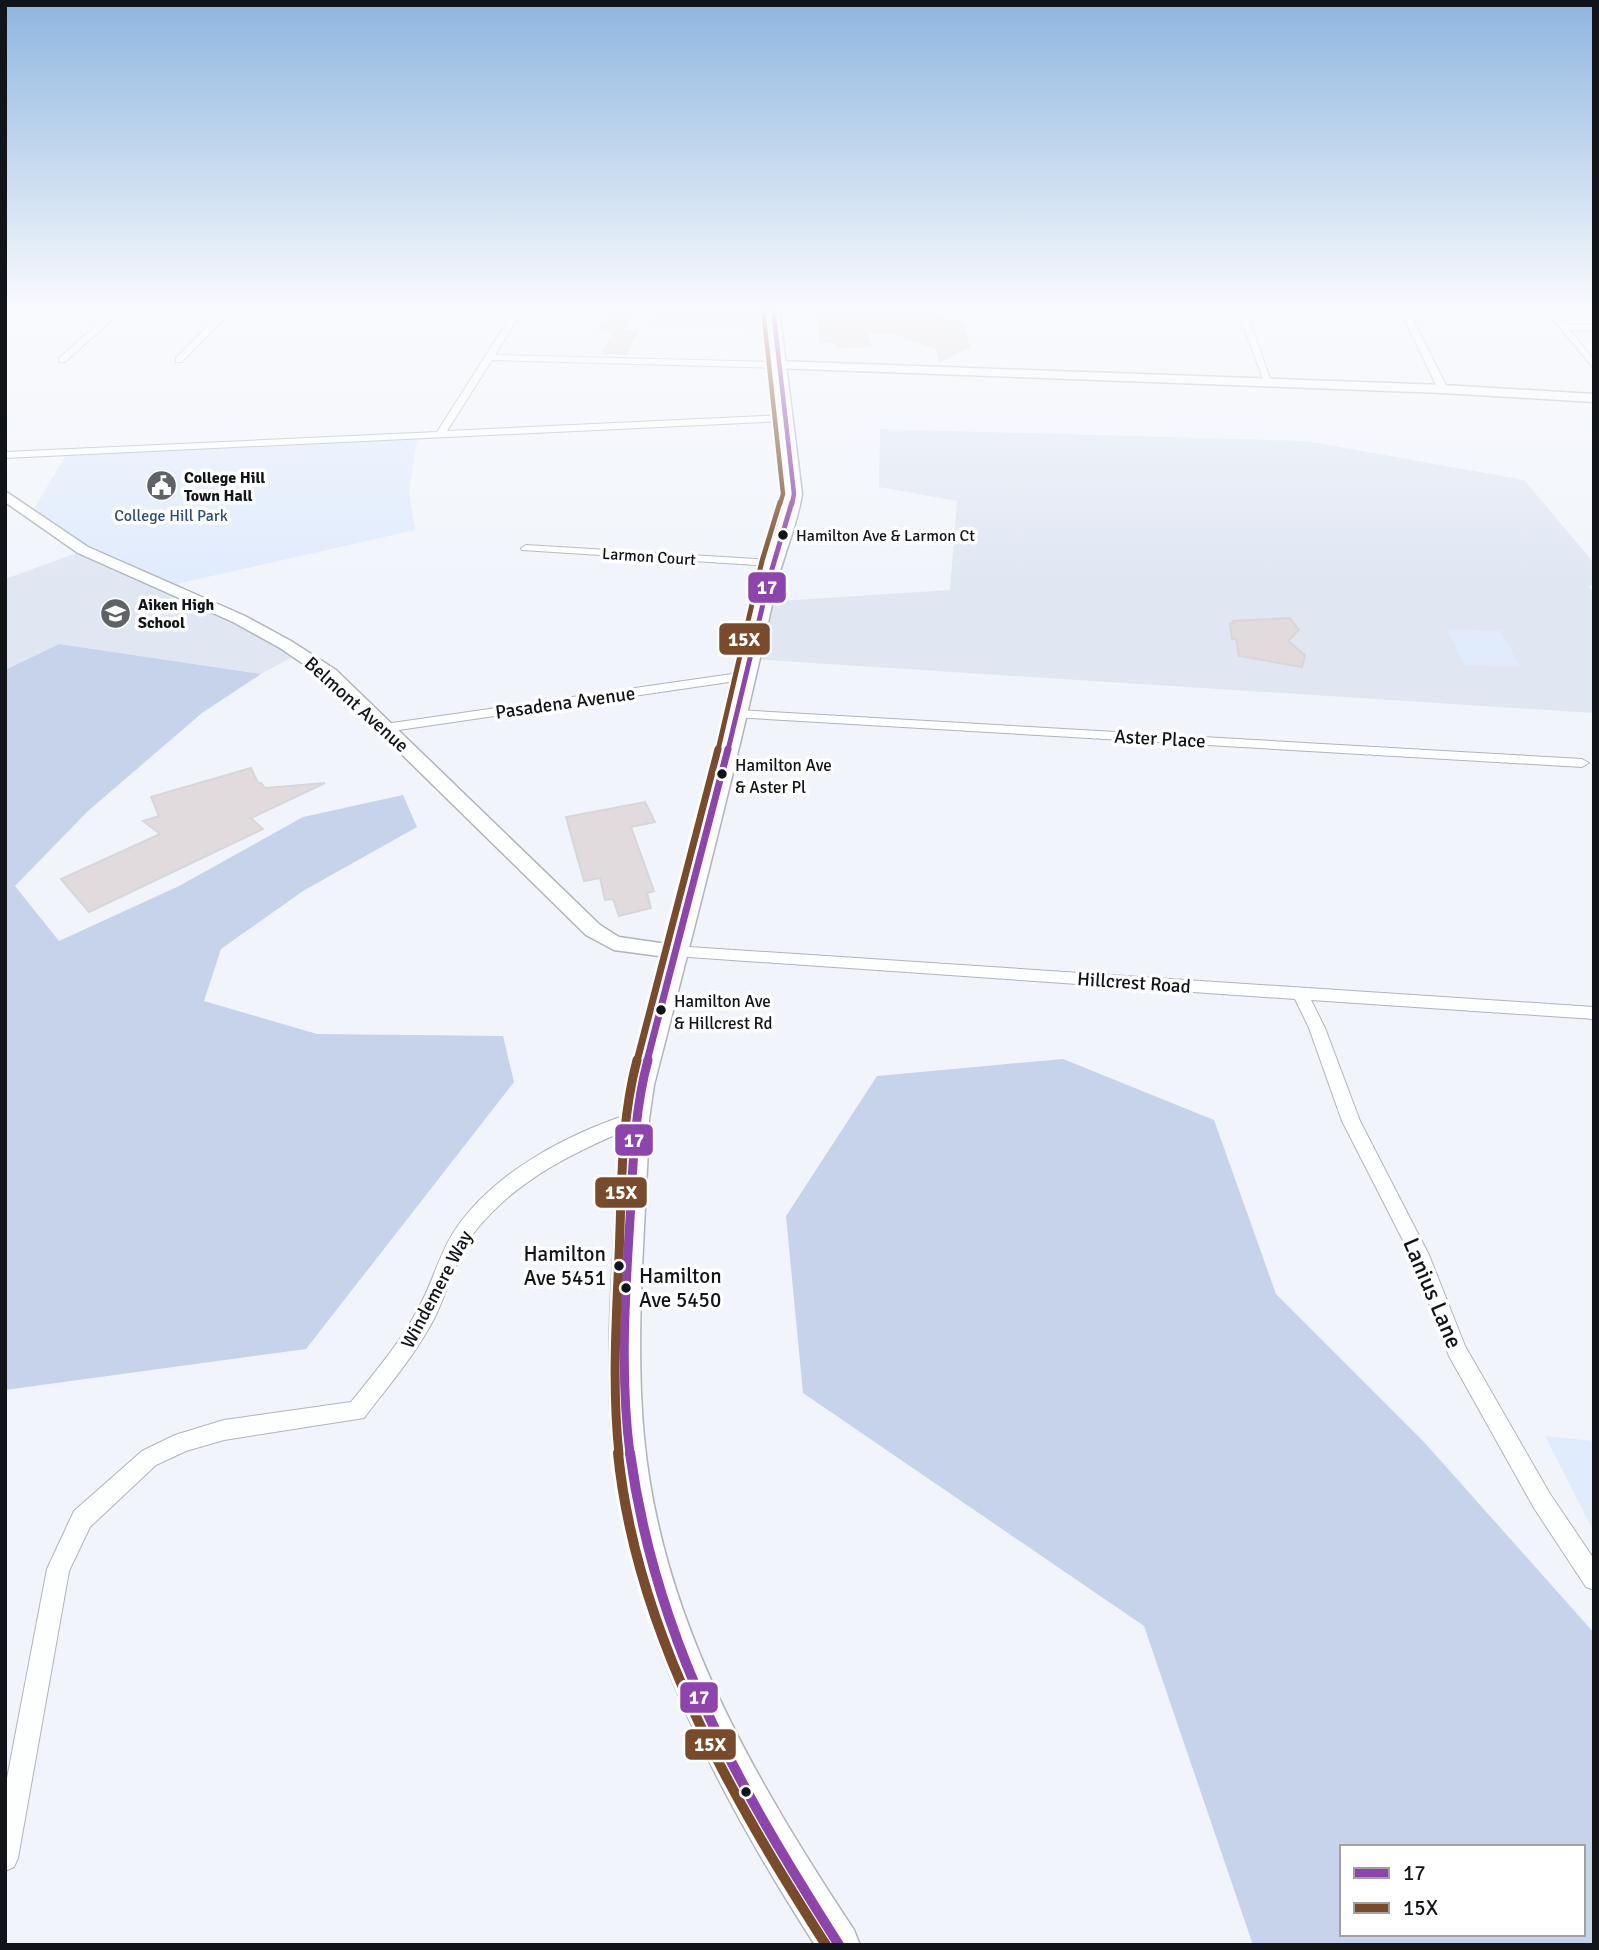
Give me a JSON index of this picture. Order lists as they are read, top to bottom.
{
  "streets": {
    "street": [
      "Larmon Court",
      "Pasadena Avenue",
      "Belmont Avenue",
      "Aster Place",
      "Hillcrest Road",
      "Windemere Way",
      "Lanius Lane"
    ]
  },
  "crossings": [
    ["Pasadena Avenue", "Belmont Avenue"],
    ["Belmont Avenue", "Hillcrest Road"],
    ["Hillcrest Road", "Lanius Lane"]
  ],
  "parks": ["College Hill Park"],
  "places": {
    "public building": ["College Hill Town Hall"],
    "other": [
      "Hamilton Ave & Larmon Ct",
      "Hamilton Ave & Aster Pl",
      "Hamilton Ave & Hillcrest Rd",
      "Hamilton Ave 5451",
      "Hamilton Ave 5450"
    ],
    "school or university": ["Aiken High School"]
  },
  "lines": ["transit line 17", "transit line 15X"],
  "legend": ["17", "15X"]
}
